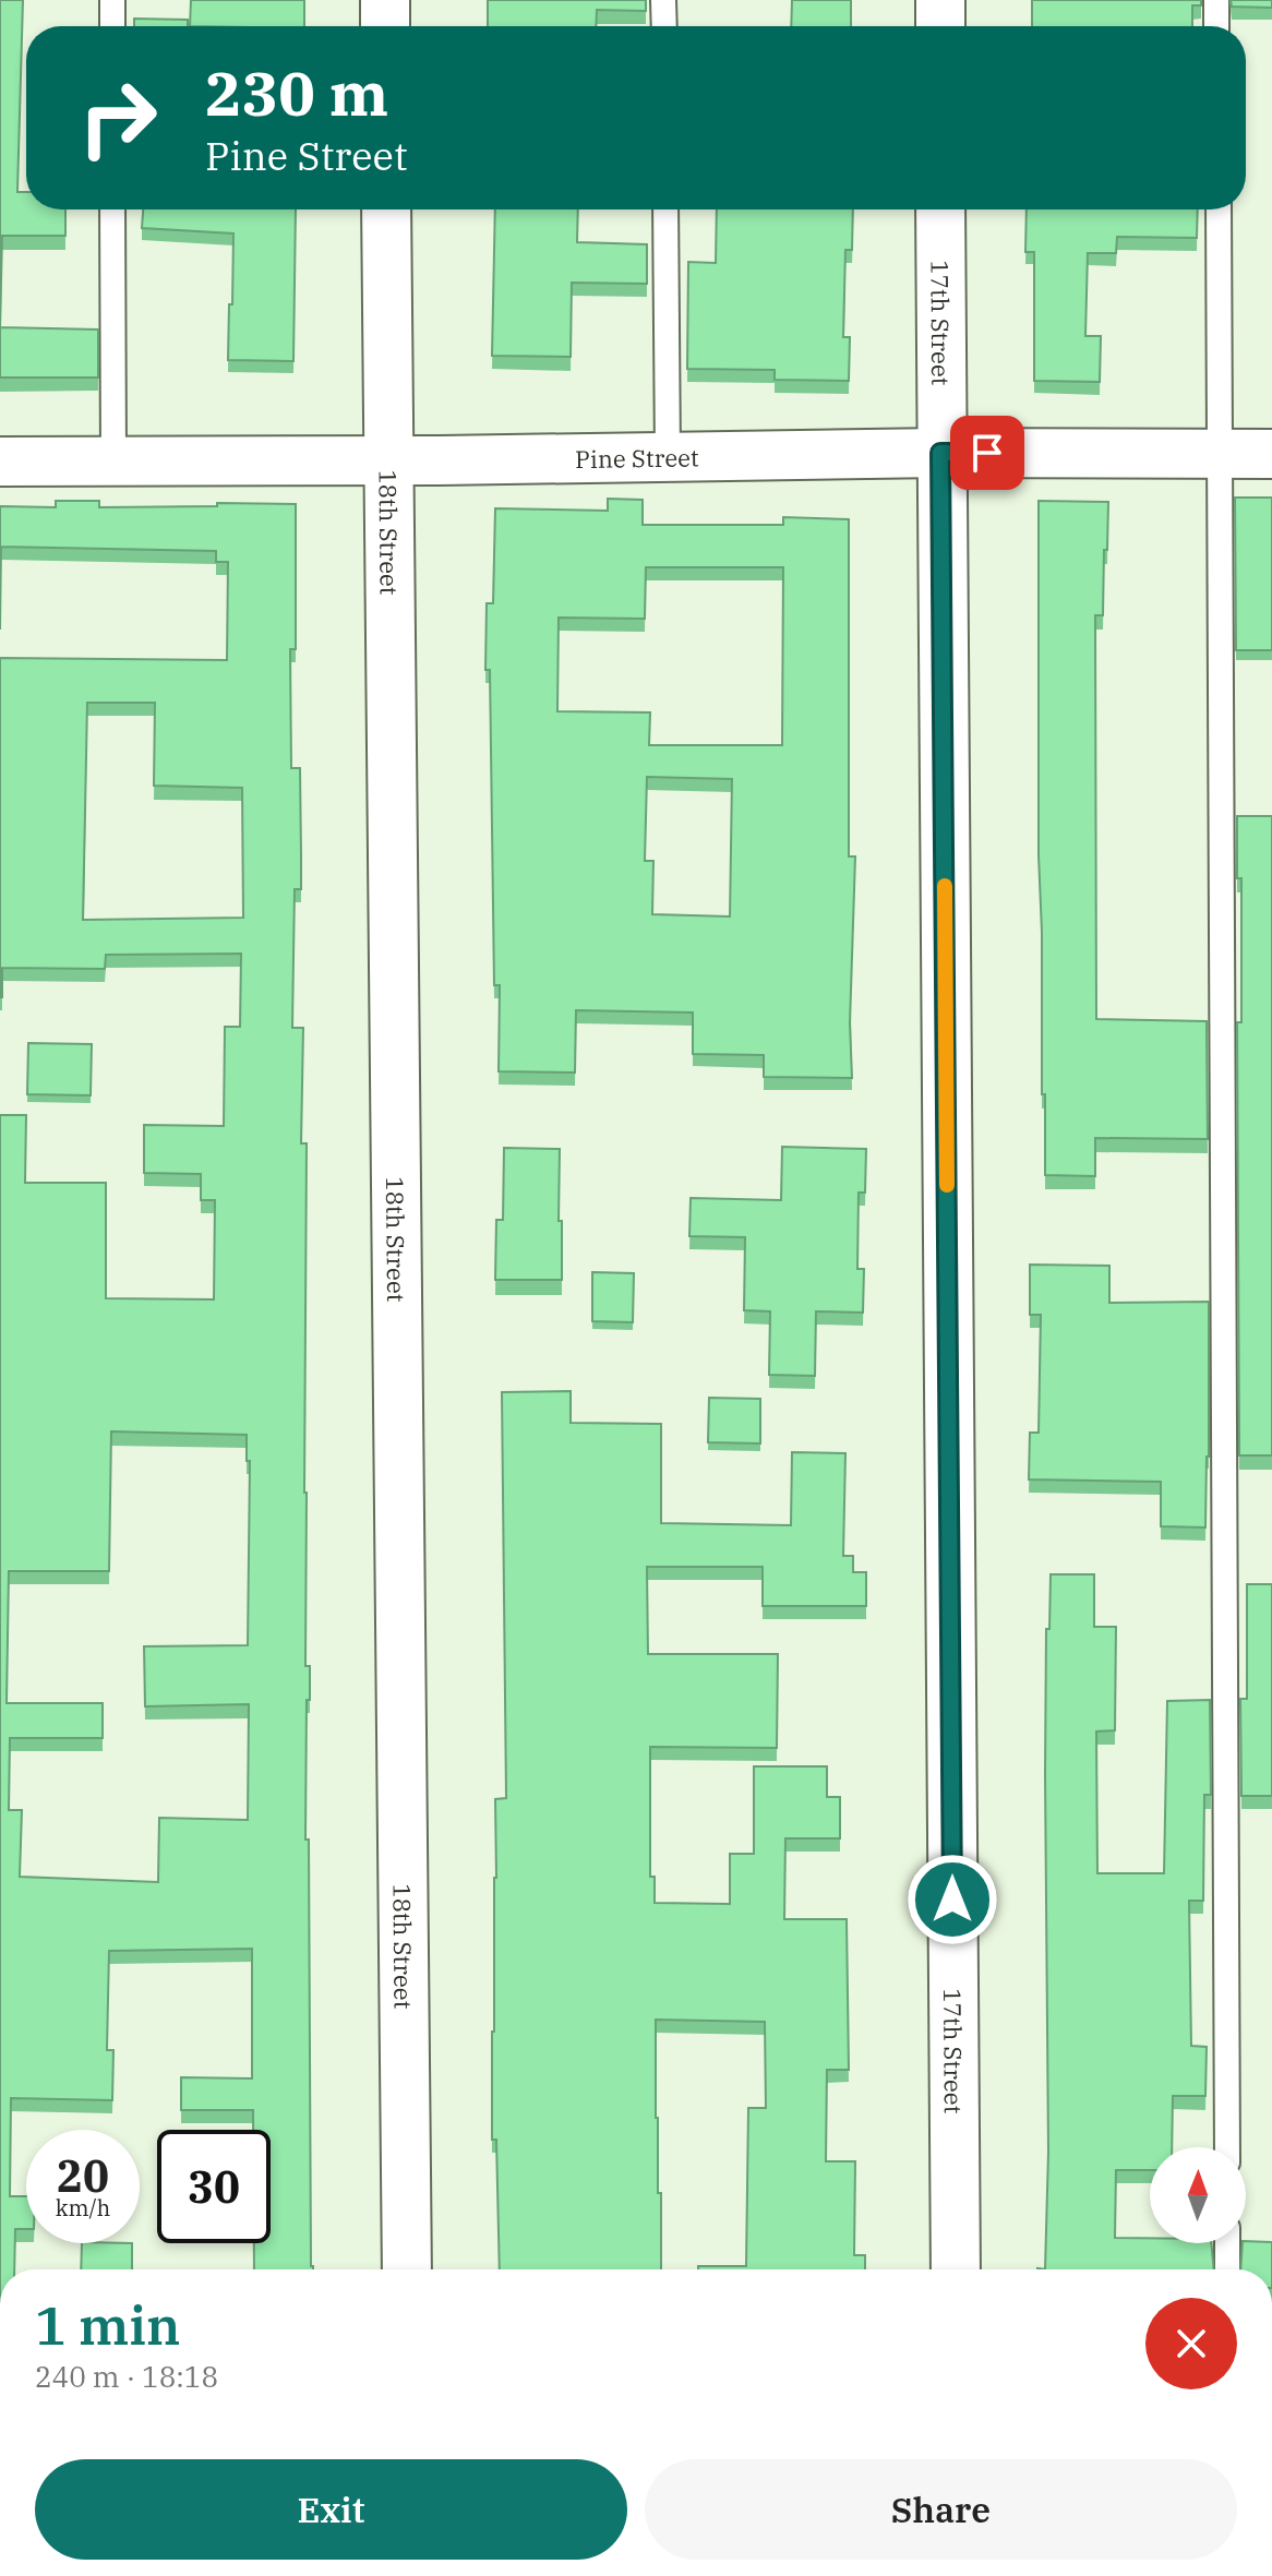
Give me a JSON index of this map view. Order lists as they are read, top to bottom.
{
  "streets": {
    "street": ["17th Street", "Pine Street", "18th Street"]
  },
  "crossings": [
    ["17th Street", "Pine Street"],
    ["Pine Street", "18th Street"]
  ],
  "north": "top",
  "page": {
    "turn": ["230 m", "Pine Street"],
    "speed": "20 km/h",
    "limit": "30",
    "heading": ["1 min", "240 m · 18:18"],
    "buttons": ["Exit", "Share"]
  }
}
